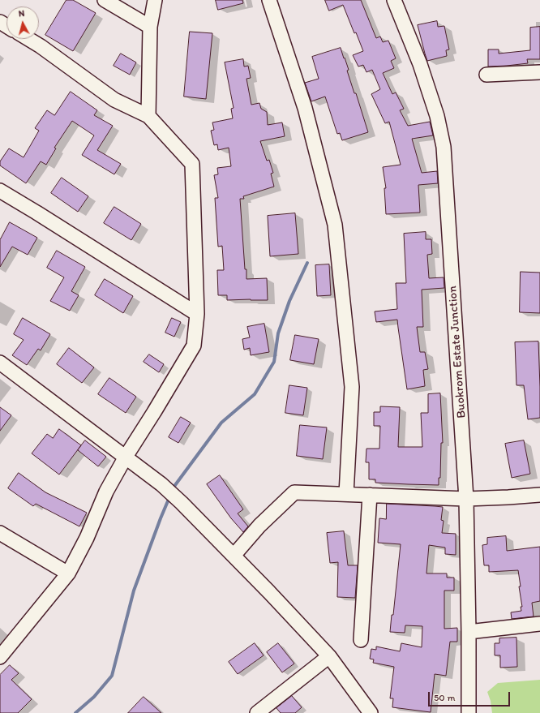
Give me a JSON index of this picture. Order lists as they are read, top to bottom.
{
  "streets": {
    "street": ["Buokrom Estate Junction"]
  },
  "scale_bar": "50 m",
  "north": "top"
}
